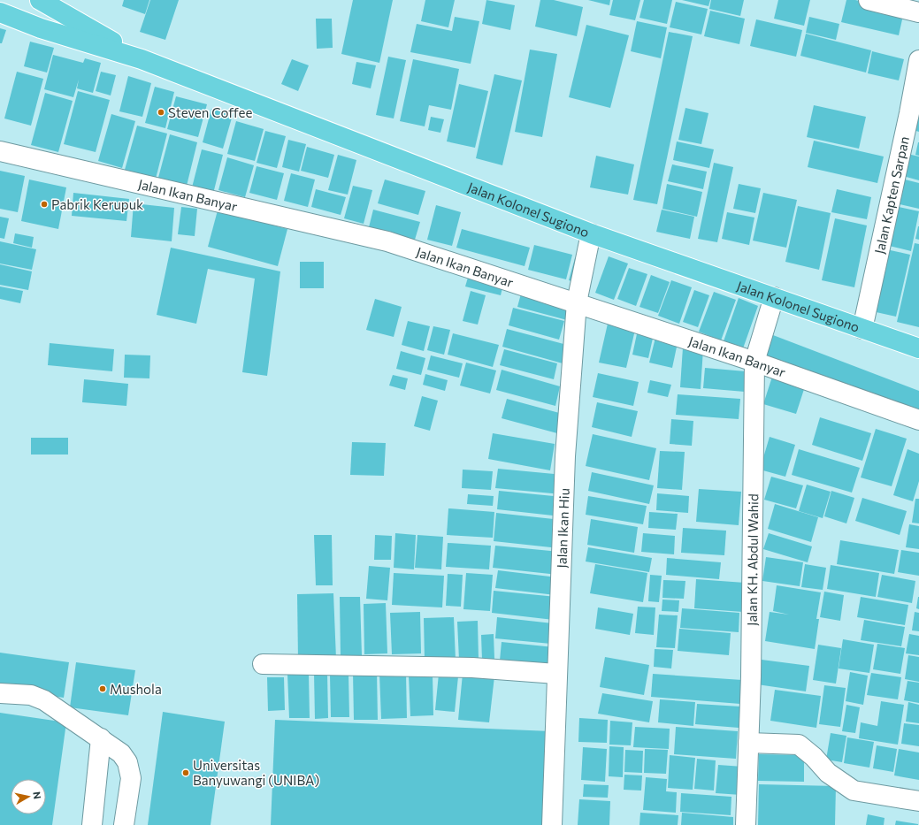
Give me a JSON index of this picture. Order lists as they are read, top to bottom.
{
  "streets": {
    "main road": ["Jalan Kolonel Sugiono"],
    "street": [
      "Jalan Kapten Sarpan",
      "Jalan Ikan Banyar",
      "Jalan Ikan Hiu",
      "Jalan KH. Abdul Wahid"
    ]
  },
  "crossings": [
    ["Jalan Kapten Sarpan", "Jalan Kolonel Sugiono"],
    ["Jalan Ikan Banyar", "Jalan Ikan Hiu"],
    ["Jalan Ikan Banyar", "Jalan KH. Abdul Wahid"],
    ["Jalan Kolonel Sugiono", "Jalan Ikan Hiu"],
    ["Jalan Kolonel Sugiono", "Jalan KH. Abdul Wahid"]
  ],
  "places": [
    "Steven Coffee",
    "Pabrik Kerupuk",
    "Mushola",
    "Universitas Banyuwangi (UNIBA)"
  ],
  "north": "right"
}
